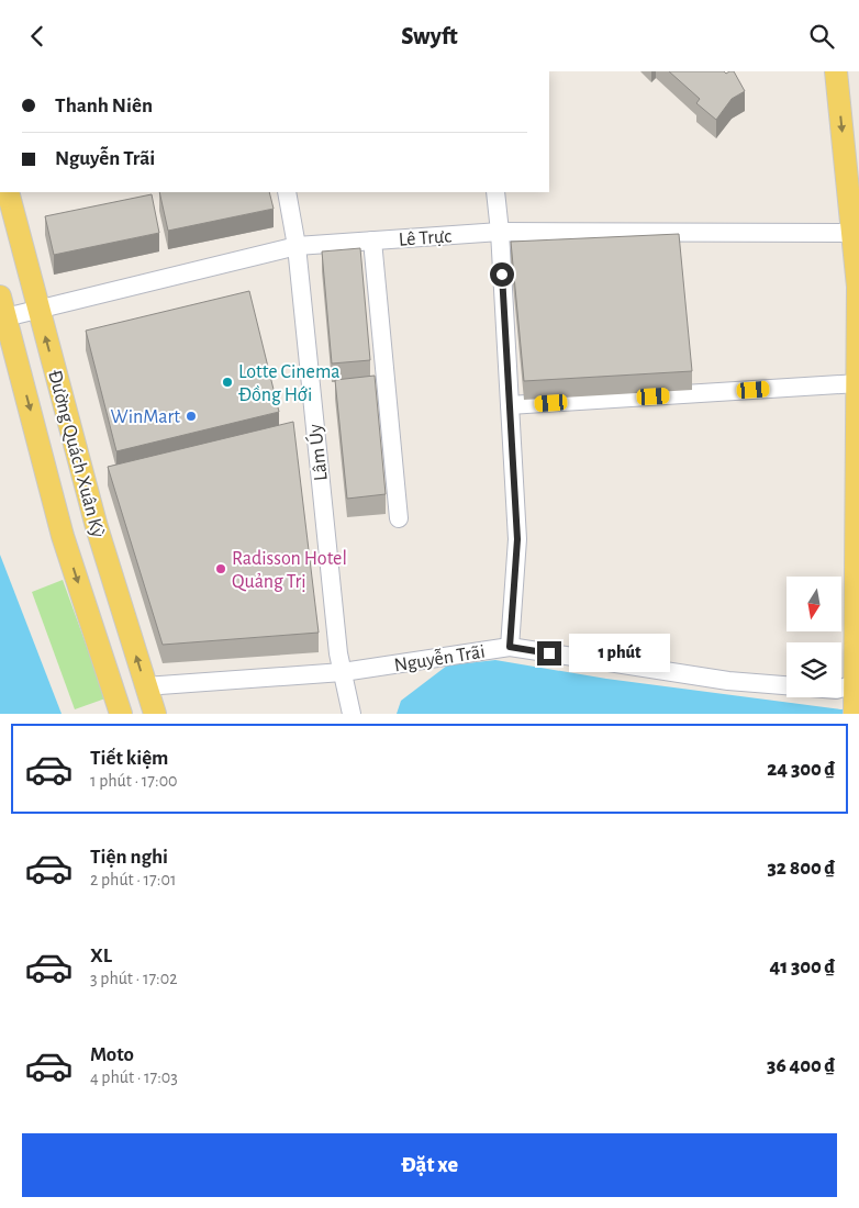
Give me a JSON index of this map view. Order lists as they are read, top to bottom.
{
  "streets": {
    "main road": ["Đường Quách Xuân Kỳ"],
    "street": ["Lê Trực", "Lâm Úy", "Nguyễn Trãi"]
  },
  "crossings": [
    ["Lê Trực", "Lâm Úy"],
    ["Lê Trực", "Đường Quách Xuân Kỳ"],
    ["Lâm Úy", "Nguyễn Trãi"],
    ["Đường Quách Xuân Kỳ", "Nguyễn Trãi"]
  ],
  "places": ["Lotte Cinema Đồng Hới", "WinMart", "Radisson Hotel Quảng Trị"],
  "north": "bottom",
  "page": {
    "header": "Swyft",
    "banner": ["Thanh Niên", "Nguyễn Trãi"],
    "bubble": "1 phút",
    "list": [
      {
        "name": "Tiết kiệm",
        "note": "1 phút · 17:00",
        "value": "24 300 ₫"
      },
      {
        "name": "Tiện nghi",
        "note": "2 phút · 17:01",
        "value": "32 800 ₫"
      },
      {
        "name": "XL",
        "note": "3 phút · 17:02",
        "value": "41 300 ₫"
      },
      {
        "name": "Moto",
        "note": "4 phút · 17:03",
        "value": "36 400 ₫"
      }
    ],
    "buttons": "Đặt xe"
  }
}
